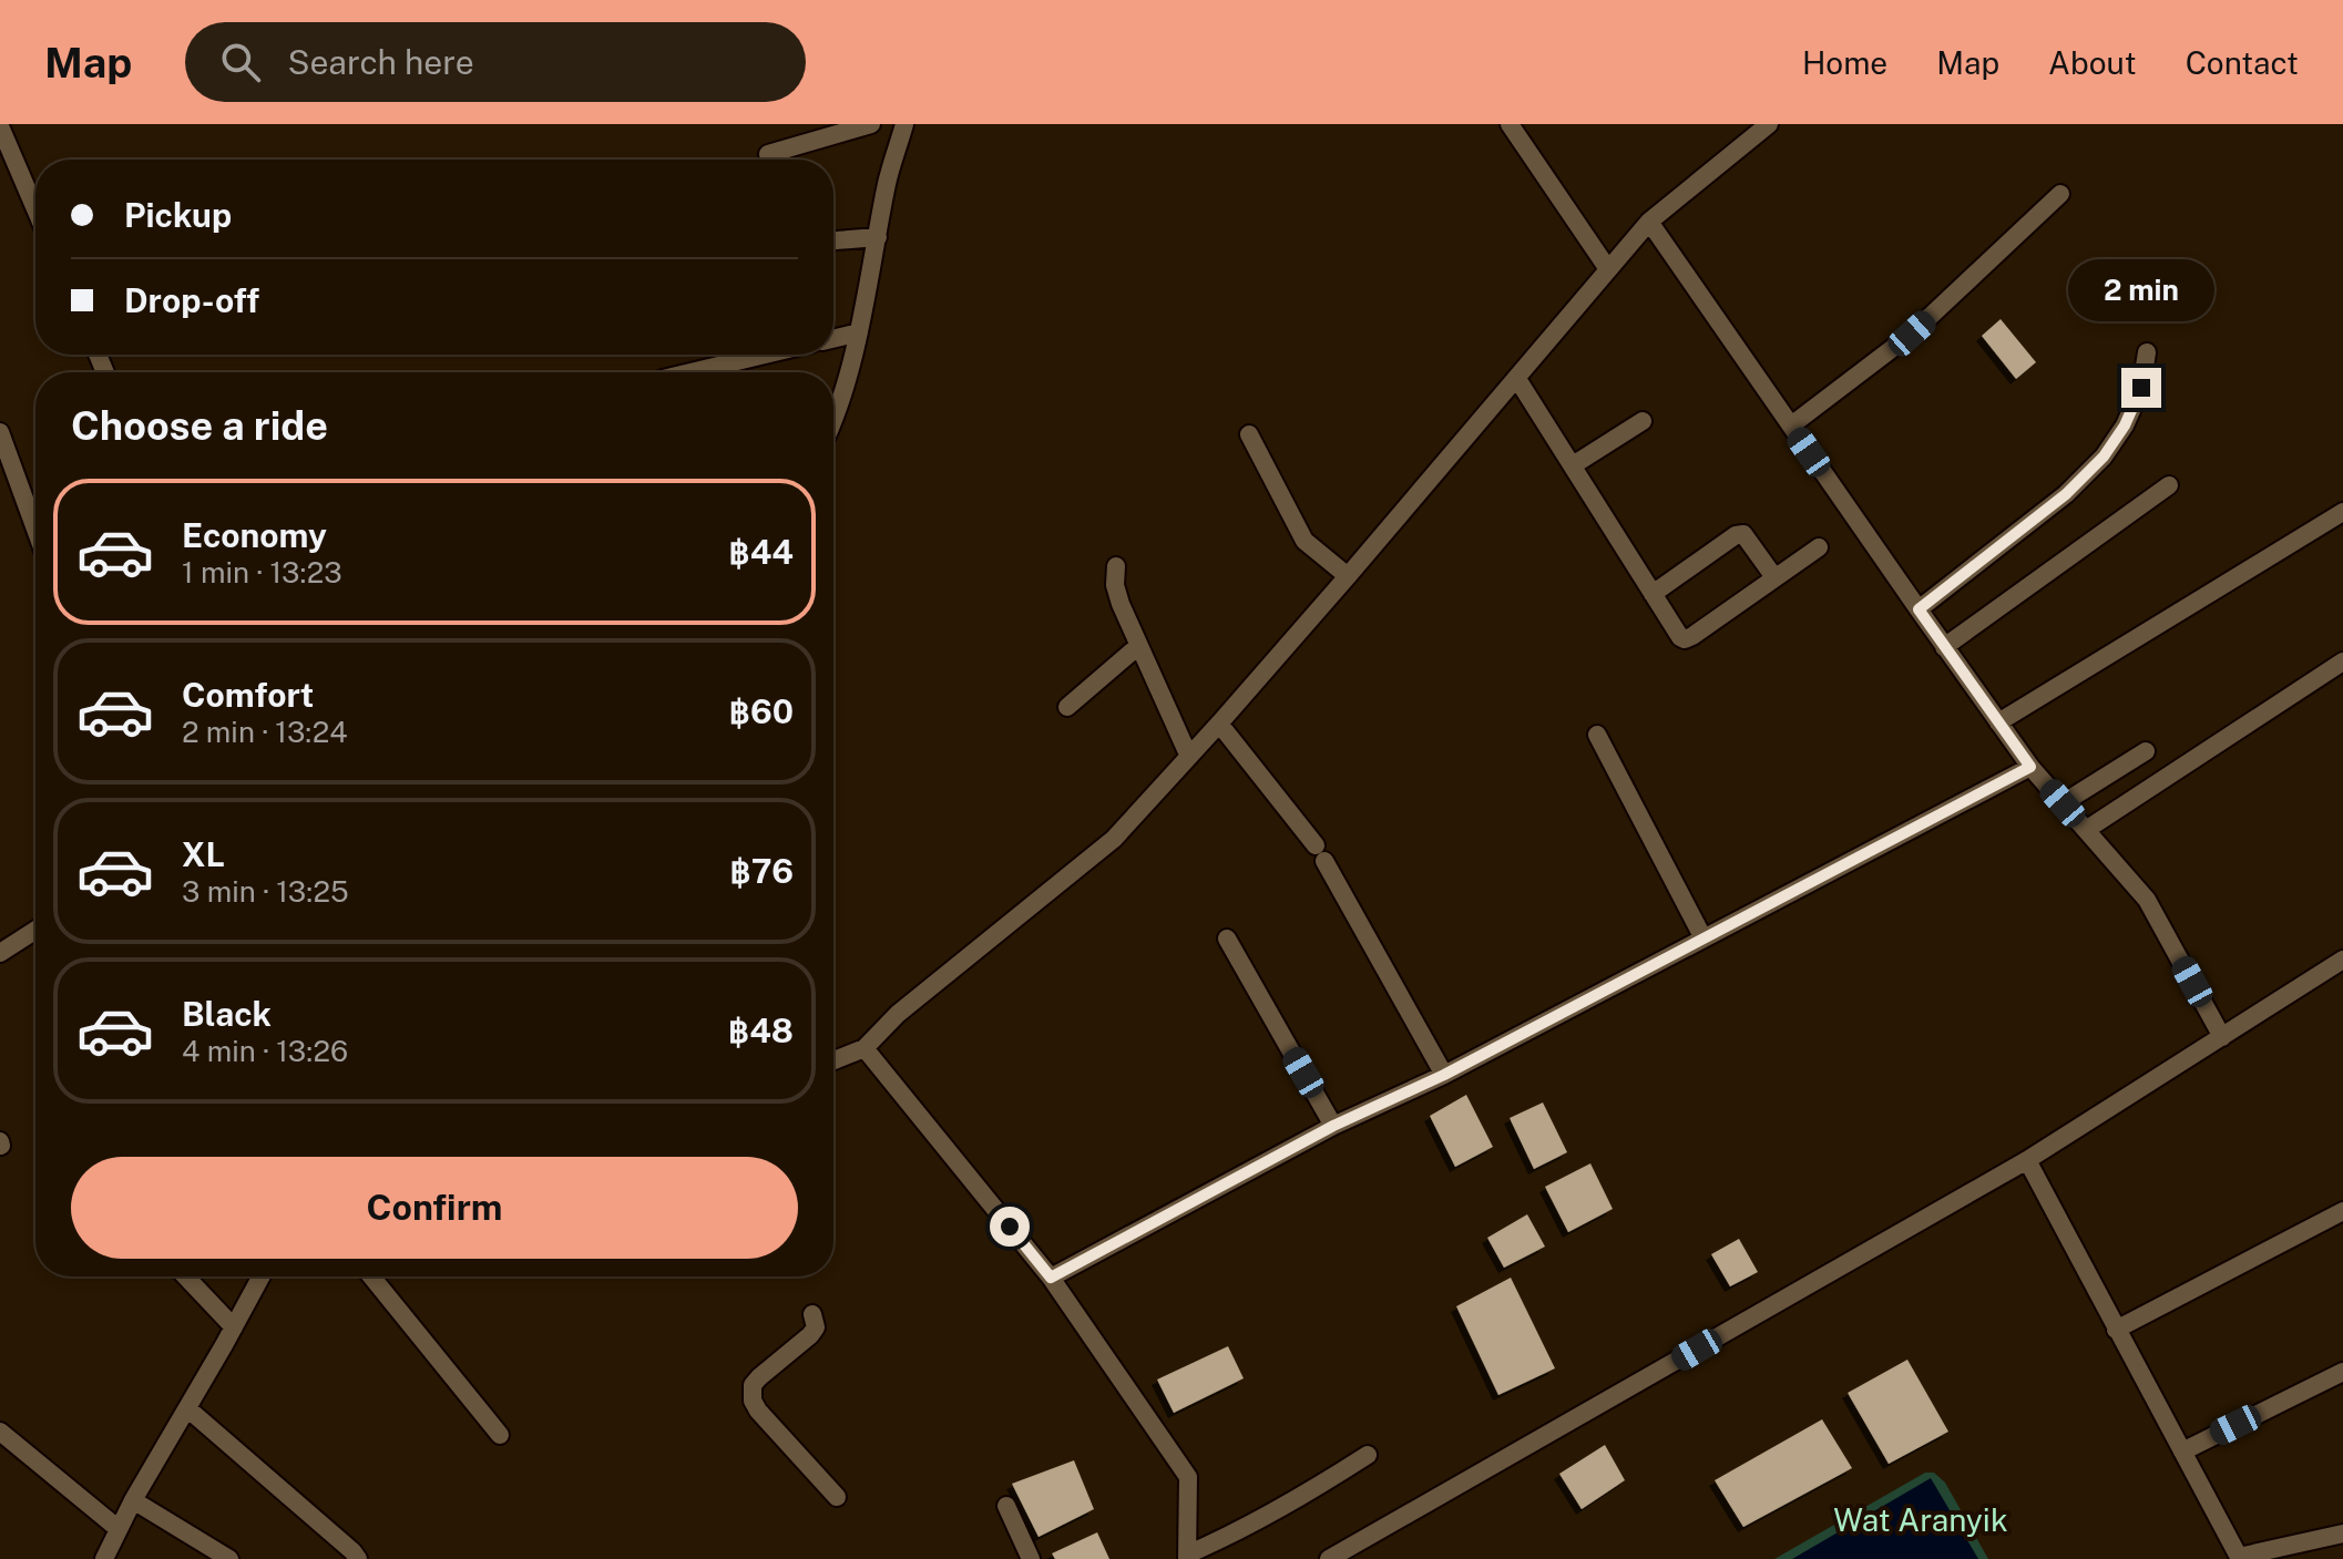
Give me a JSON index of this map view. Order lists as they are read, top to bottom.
{
  "parks": ["Wat Aranyik"],
  "page": {
    "header": "Map",
    "search": "Search here",
    "nav": [
      "Home",
      "Map",
      "About",
      "Contact"
    ],
    "banner": ["Pickup", "Drop-off"],
    "bubble": "2 min",
    "heading": "Choose a ride",
    "list": [
      {
        "name": "Economy",
        "note": "1 min · 13:23",
        "value": "฿44"
      },
      {
        "name": "Comfort",
        "note": "2 min · 13:24",
        "value": "฿60"
      },
      {
        "name": "XL",
        "note": "3 min · 13:25",
        "value": "฿76"
      },
      {
        "name": "Black",
        "note": "4 min · 13:26",
        "value": "฿48"
      }
    ],
    "buttons": "Confirm"
  }
}
